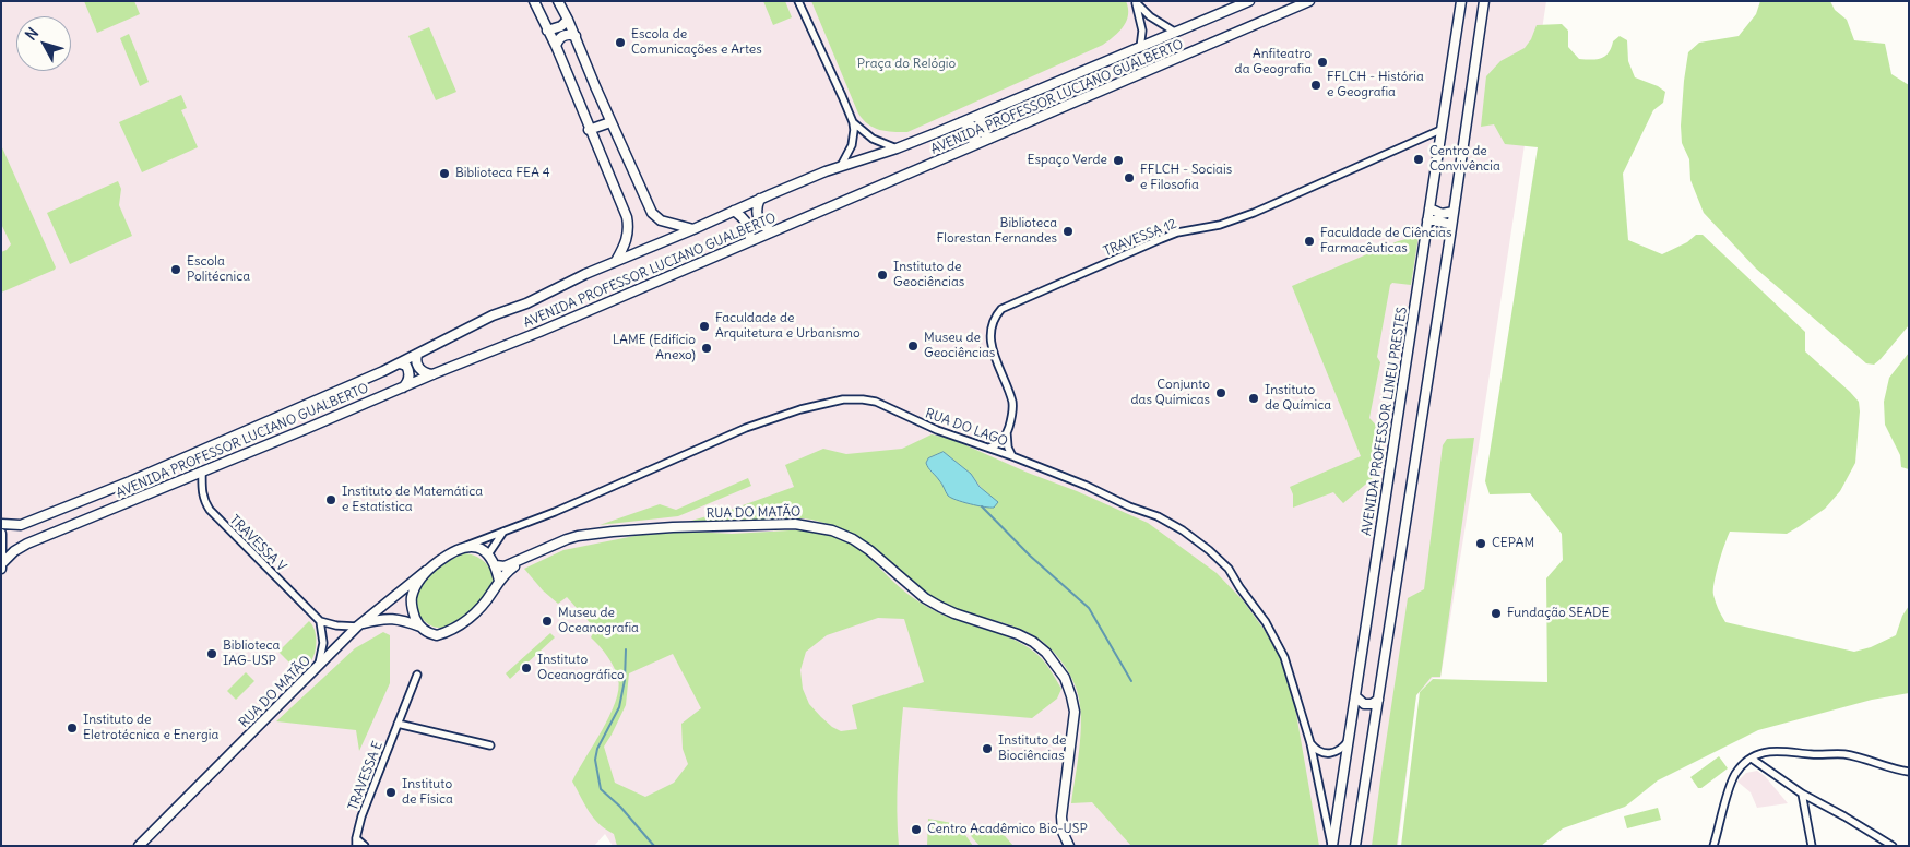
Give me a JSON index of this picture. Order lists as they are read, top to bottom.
{
  "streets": {
    "street": [
      "AVENIDA PROFESSOR LUCIANO GUALBERTO",
      "TRAVESSA 12",
      "AVENIDA PROFESSOR LINEU PRESTES",
      "RUA DO LAGO",
      "RUA DO MATÃO",
      "TRAVESSA V",
      "TRAVESSA E"
    ]
  },
  "crossings": [
    ["AVENIDA PROFESSOR LUCIANO GUALBERTO", "TRAVESSA V"],
    ["TRAVESSA 12", "AVENIDA PROFESSOR LINEU PRESTES"],
    ["TRAVESSA 12", "RUA DO LAGO"],
    ["AVENIDA PROFESSOR LINEU PRESTES", "RUA DO LAGO"],
    ["RUA DO LAGO", "RUA DO MATÃO"]
  ],
  "parks": ["Praça do Relógio"],
  "places": [
    "Escola de Comunicações e Artes",
    "Anfiteatro da Geografia",
    "FFLCH - História e Geografia",
    "Centro de Convivência",
    "Espaço Verde",
    "Biblioteca FEA 4",
    "FFLCH - Sociais e Filosofia",
    "Biblioteca Florestan Fernandes",
    "Faculdade de Ciências Farmacêuticas",
    "Escola Politécnica",
    "Instituto de Geociências",
    "Faculdade de Arquitetura e Urbanismo",
    "Museu de Geociências",
    "LAME (Edifício Anexo)",
    "Conjunto das Químicas",
    "Instituto de Química",
    "Instituto de Matemática e Estatística",
    "CEPAM",
    "Fundação SEADE",
    "Museu de Oceanografia",
    "Biblioteca IAG-USP",
    "Instituto Oceanográfico",
    "Instituto de Eletrotécnica e Energia",
    "Instituto de Biociências",
    "Instituto de Física",
    "Centro Acadêmico Bio-USP"
  ],
  "north": "top left"
}
